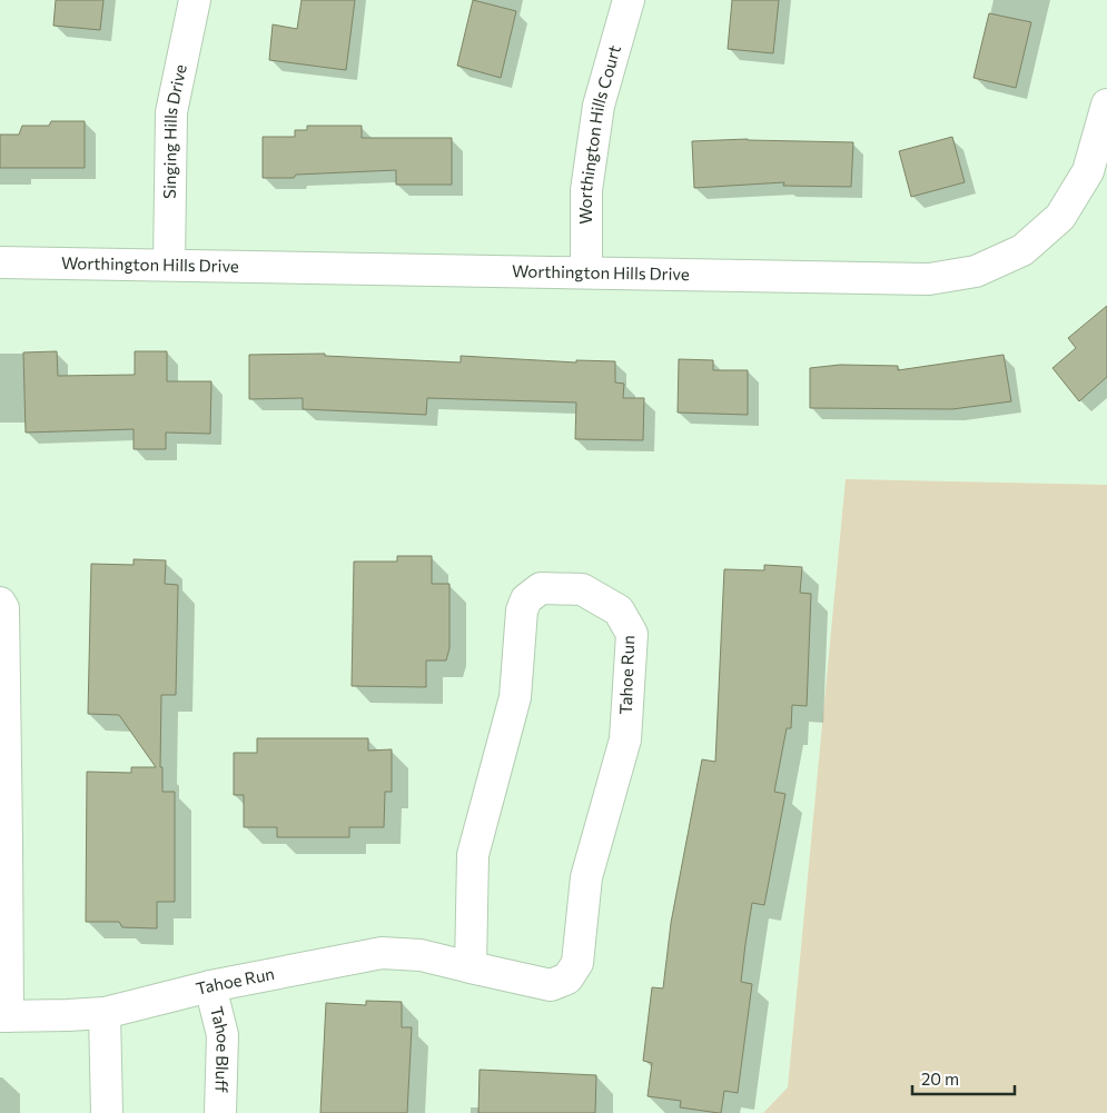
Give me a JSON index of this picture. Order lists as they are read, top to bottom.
{
  "streets": {
    "street": [
      "Singing Hills Drive",
      "Worthington Hills Court",
      "Worthington Hills Drive",
      "Tahoe Run",
      "Tahoe Bluff"
    ]
  },
  "crossings": [
    ["Singing Hills Drive", "Worthington Hills Drive"],
    ["Worthington Hills Court", "Worthington Hills Drive"],
    ["Tahoe Run", "Tahoe Bluff"]
  ],
  "scale_bar": "20 m"
}
